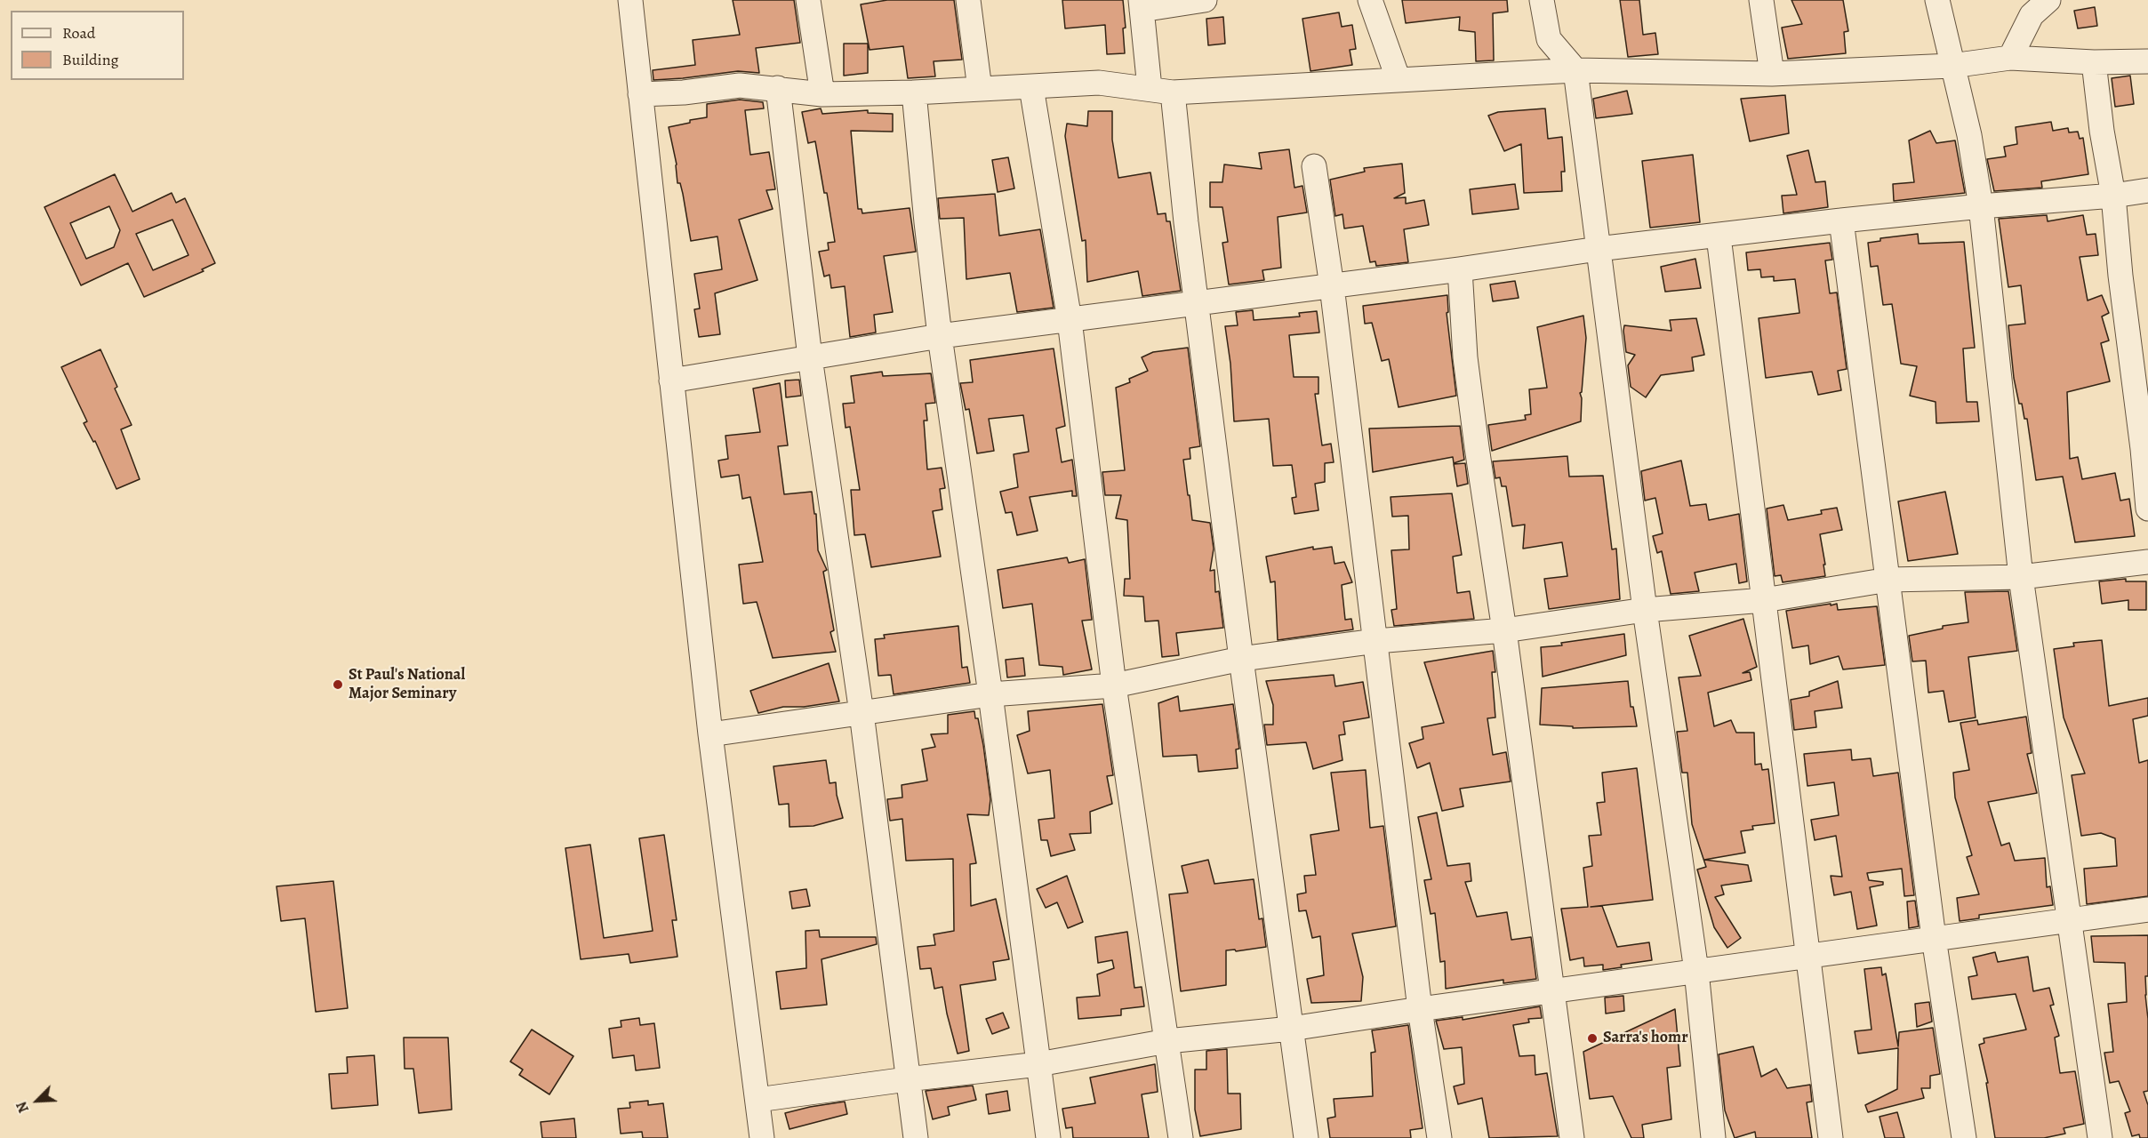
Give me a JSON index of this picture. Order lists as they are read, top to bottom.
{
  "places": ["St Paul's National Major Seminary", "Sarra's homr"],
  "legend": ["Road", "Building"],
  "north": "bottom left"
}
